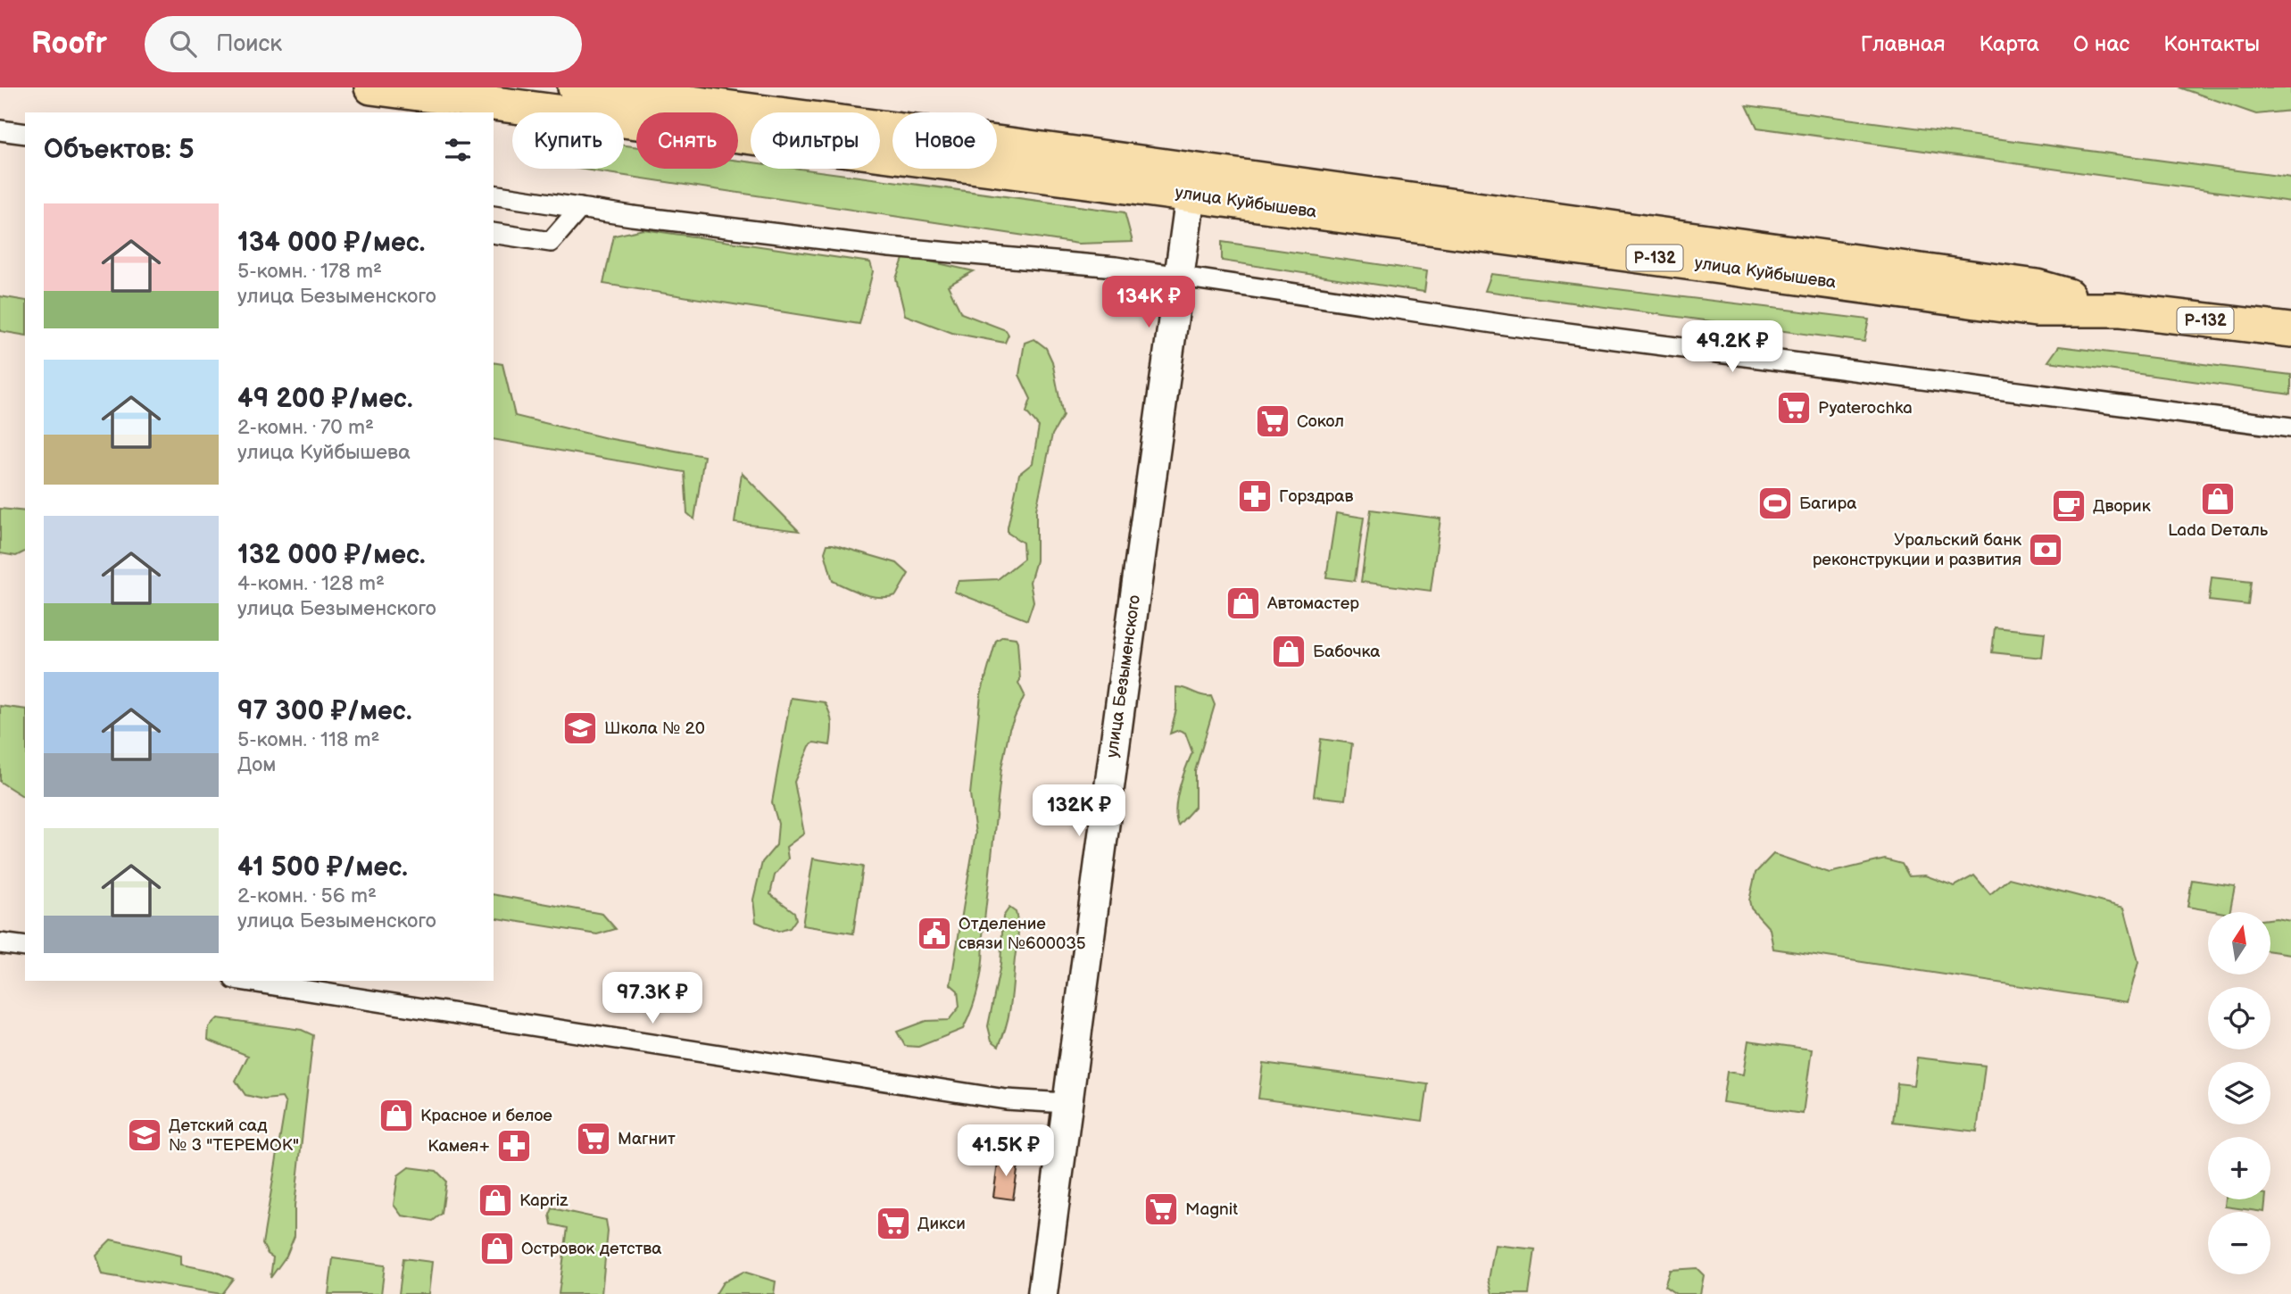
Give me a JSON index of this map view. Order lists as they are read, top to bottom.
{
  "streets": {
    "highway": ["улица Куйбышева", "Р-132"],
    "main road": ["улица Безыменского"]
  },
  "crossings": [
    ["улица Куйбышева", "улица Безыменского"]
  ],
  "places": {
    "supermarket": [
      "Pyaterochka",
      "Сокол",
      "Магнит",
      "Magnit",
      "Дикси"
    ],
    "pharmacy": ["Горздрав", "Камея+"],
    "shop": [
      "Lada Dеталь",
      "Автомастер",
      "Бабочка",
      "Красное и белое",
      "Kapriz",
      "Островок детства"
    ],
    "sports": ["Багира"],
    "cafe": ["Дворик"],
    "bank": ["Уральский банк реконструкции и развития"],
    "school or university": ["Школа № 20", "Детский сад № 3 \"ТЕРЕМОК\""],
    "public building": ["Отделение связи №600035"]
  },
  "north": "top",
  "page": {
    "header": "Roofr",
    "search": "Поиск",
    "nav": [
      "Главная",
      "Карта",
      "О нас",
      "Контакты"
    ],
    "chip": [
      "Купить",
      "Снять",
      "Фильтры",
      "Новое"
    ],
    "heading": "Объектов: 5",
    "list": [
      {
        "name": "134 000 ₽/мес.",
        "note": "5-комн. · 178 m² · улица Безыменского"
      },
      {
        "name": "49 200 ₽/мес.",
        "note": "2-комн. · 70 m² · улица Куйбышева"
      },
      {
        "name": "132 000 ₽/мес.",
        "note": "4-комн. · 128 m² · улица Безыменского"
      },
      {
        "name": "97 300 ₽/мес.",
        "note": "5-комн. · 118 m² · Дом"
      },
      {
        "name": "41 500 ₽/мес.",
        "note": "2-комн. · 56 m² · улица Безыменского"
      }
    ],
    "price": [
      "134K ₽",
      "49.2K ₽",
      "132K ₽",
      "97.3K ₽",
      "41.5K ₽"
    ],
    "map_buttons": ["+", "−"]
  }
}
